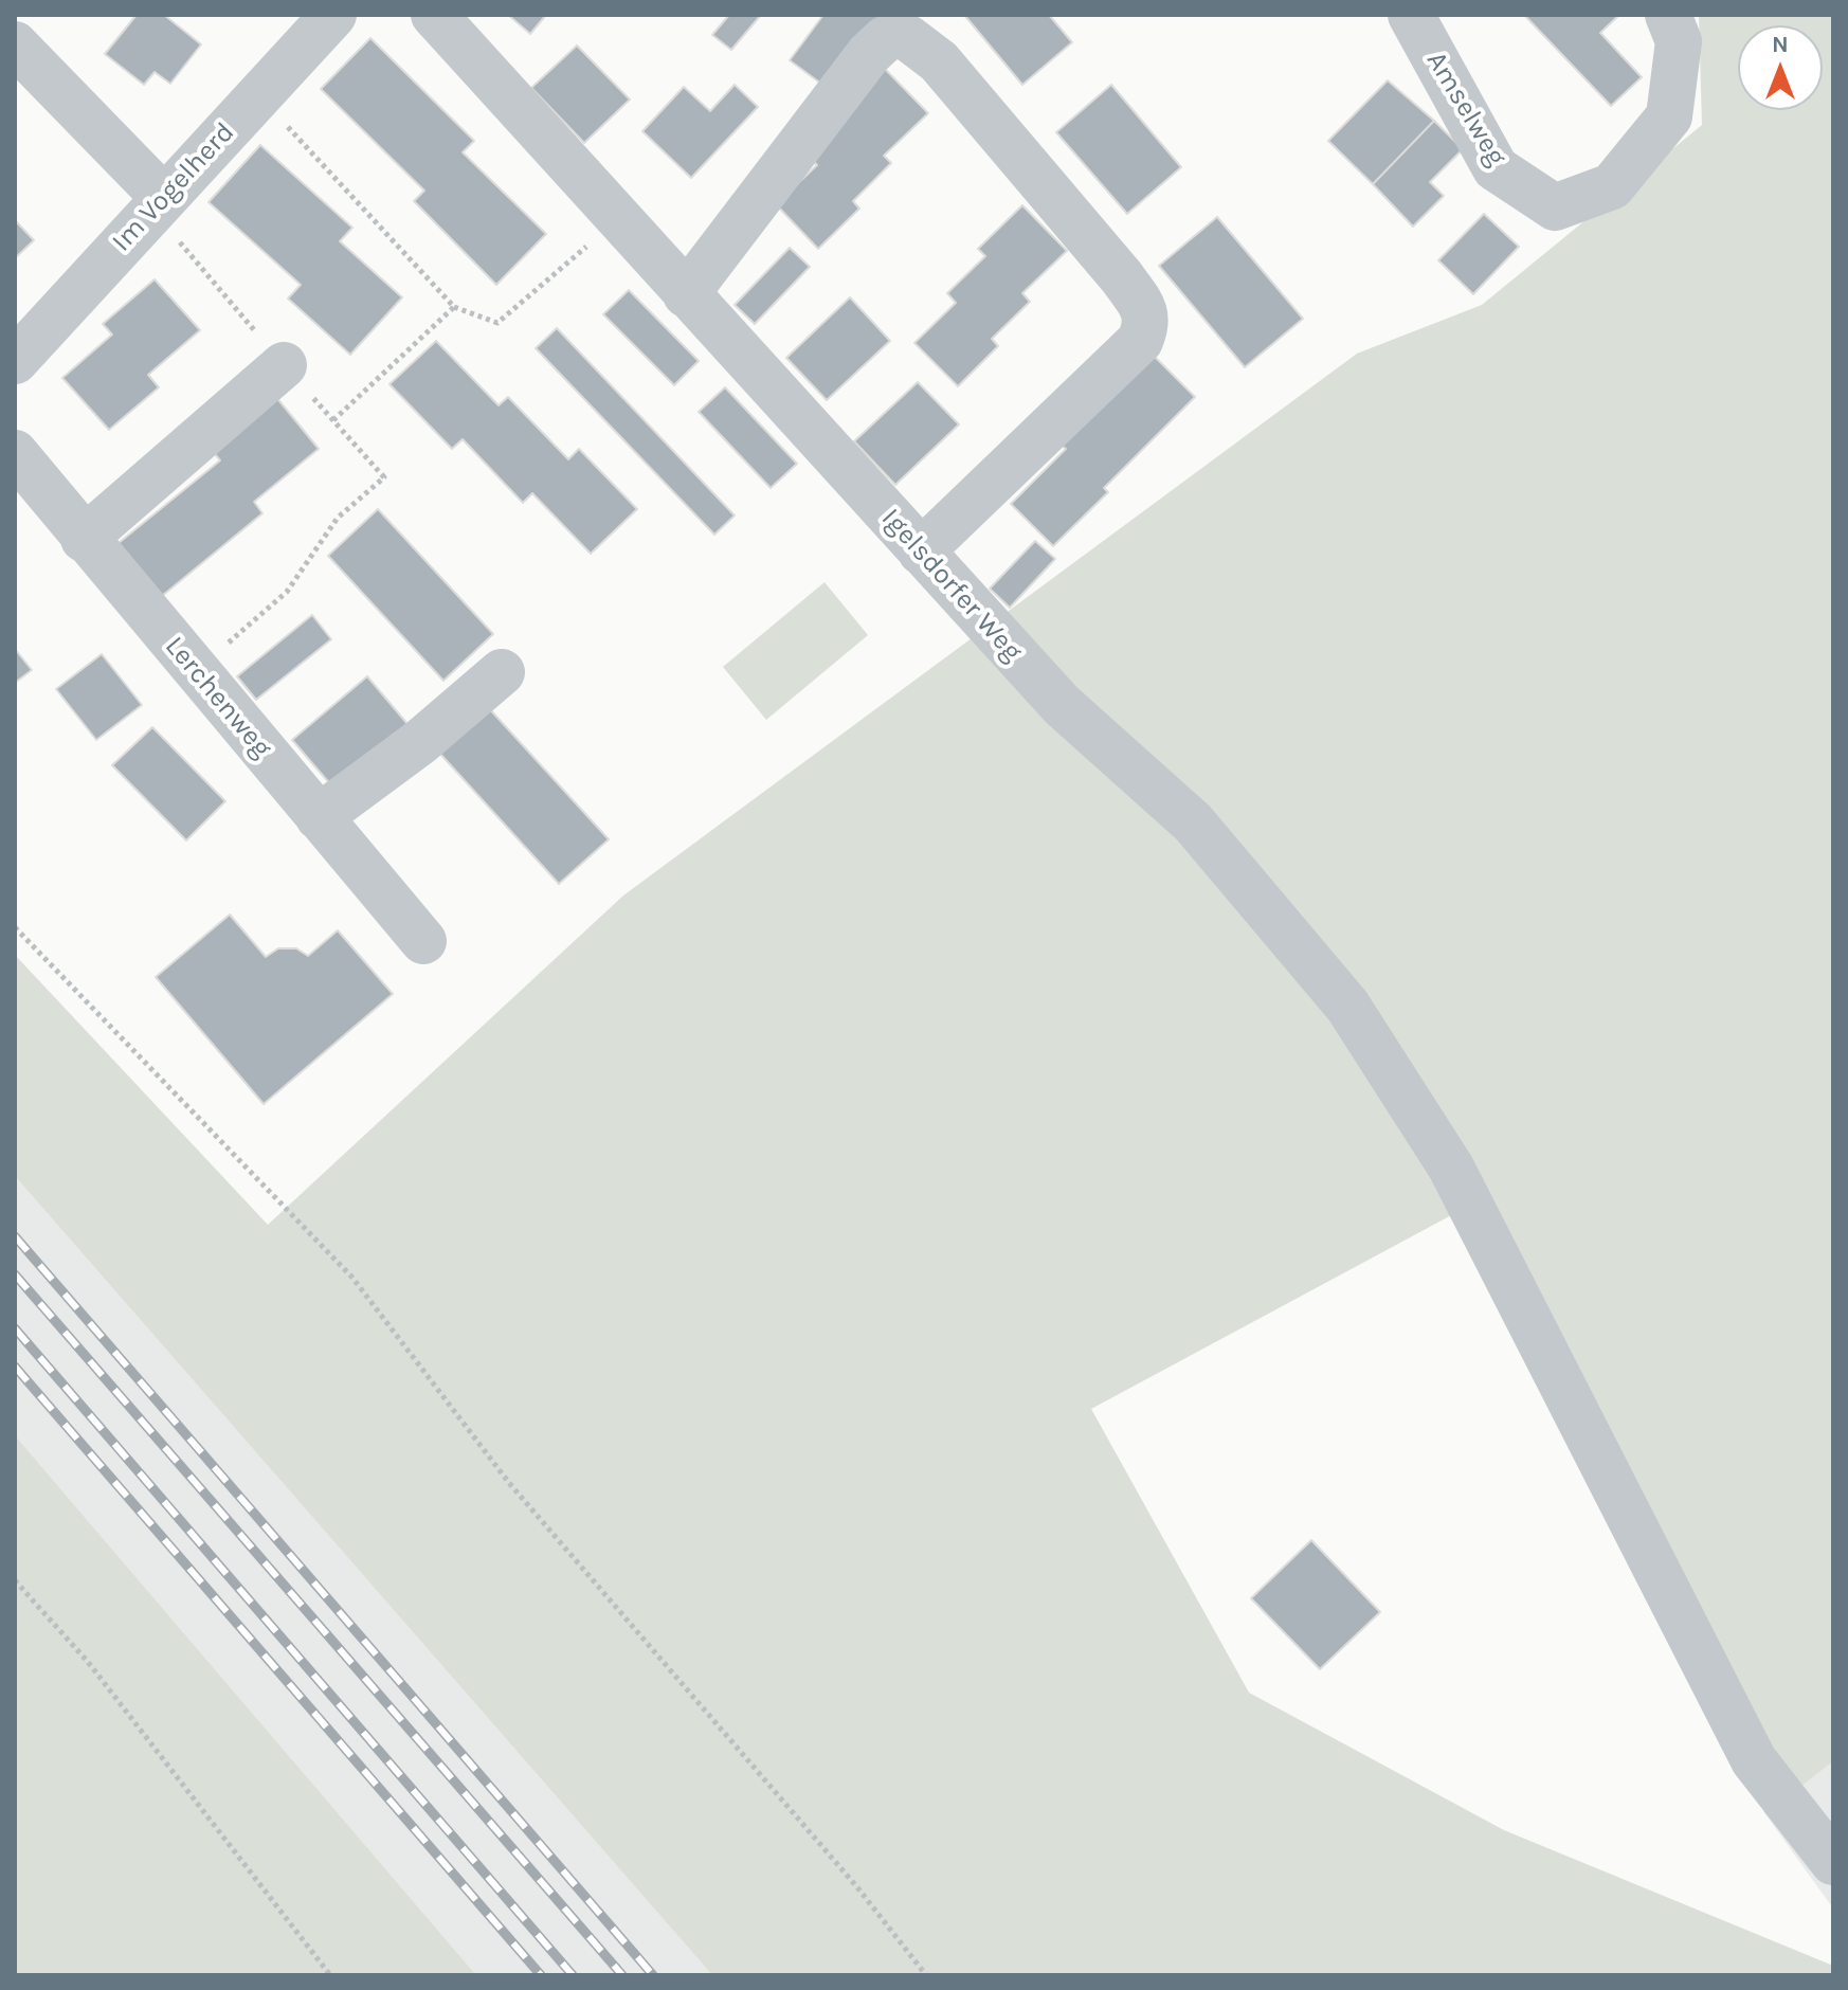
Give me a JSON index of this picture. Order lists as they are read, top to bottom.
{
  "streets": {
    "street": [
      "Amselweg",
      "Im Vogelherd",
      "Igelsdorfer Weg",
      "Lerchenweg"
    ]
  },
  "north": "top"
}
